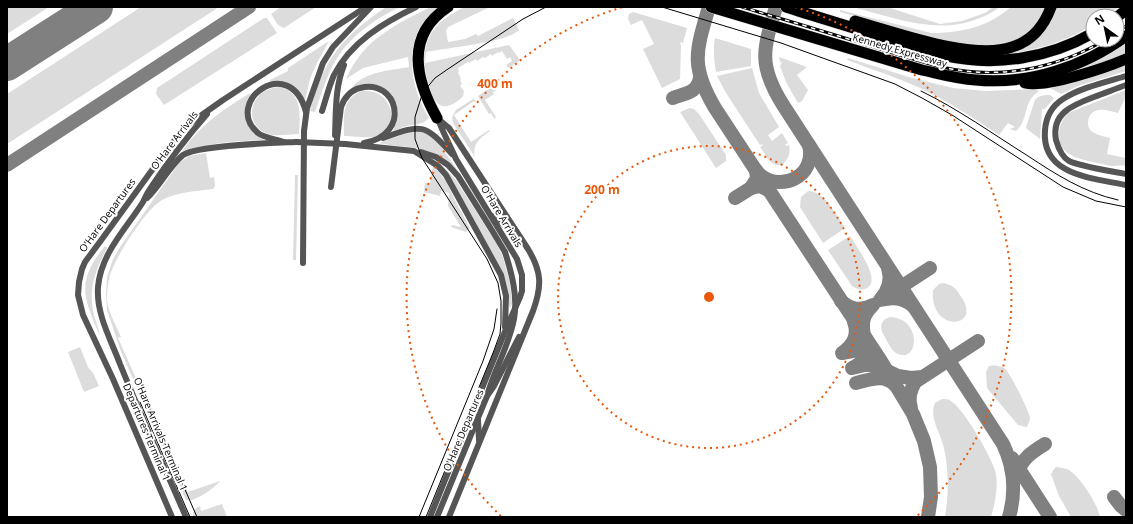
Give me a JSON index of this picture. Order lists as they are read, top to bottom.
{
  "streets": {
    "highway": ["Kennedy Expressway"],
    "street": [
      "O'Hare Arrivals",
      "O'Hare Departures",
      "Departures Terminal 1",
      "O'Hare Arrivals Terminal 1"
    ]
  },
  "crossings": [
    ["O'Hare Arrivals", "O'Hare Departures"],
    ["O'Hare Arrivals", "O'Hare Arrivals Terminal 1"],
    ["O'Hare Departures", "Departures Terminal 1"]
  ],
  "north": "top left",
  "rings": ["400 m", "200 m"]
}
